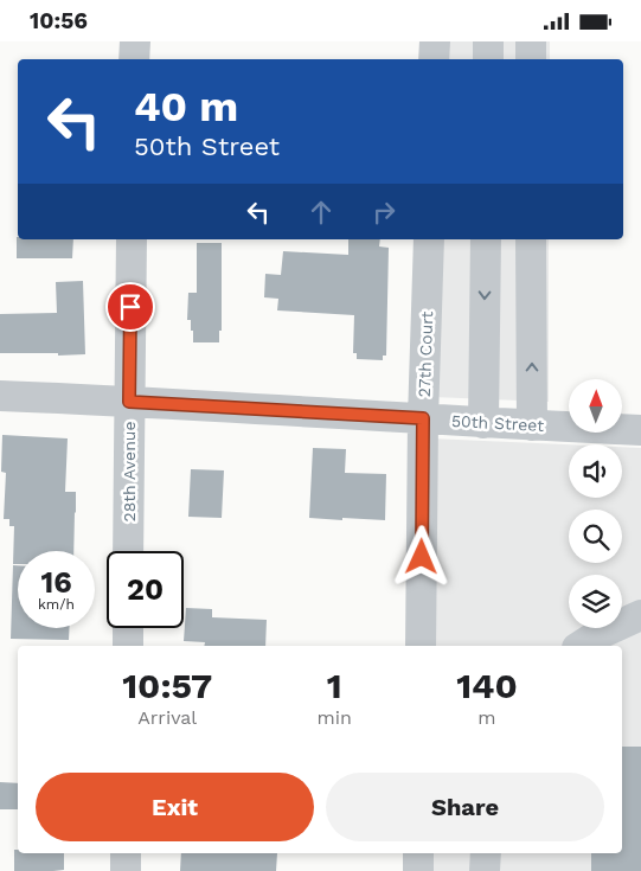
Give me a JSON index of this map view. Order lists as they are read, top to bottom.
{
  "streets": {
    "street": ["27th Court", "50th Street", "28th Avenue"]
  },
  "crossings": [
    ["27th Court", "50th Street"],
    ["50th Street", "28th Avenue"]
  ],
  "north": "top",
  "page": {
    "status": "10:56",
    "turn": ["40 m", "50th Street"],
    "speed": "16 km/h",
    "limit": "20",
    "eta": [
      "10:57",
      "Arrival",
      "1",
      "min",
      "140",
      "m"
    ],
    "buttons": ["Exit", "Share"]
  }
}
